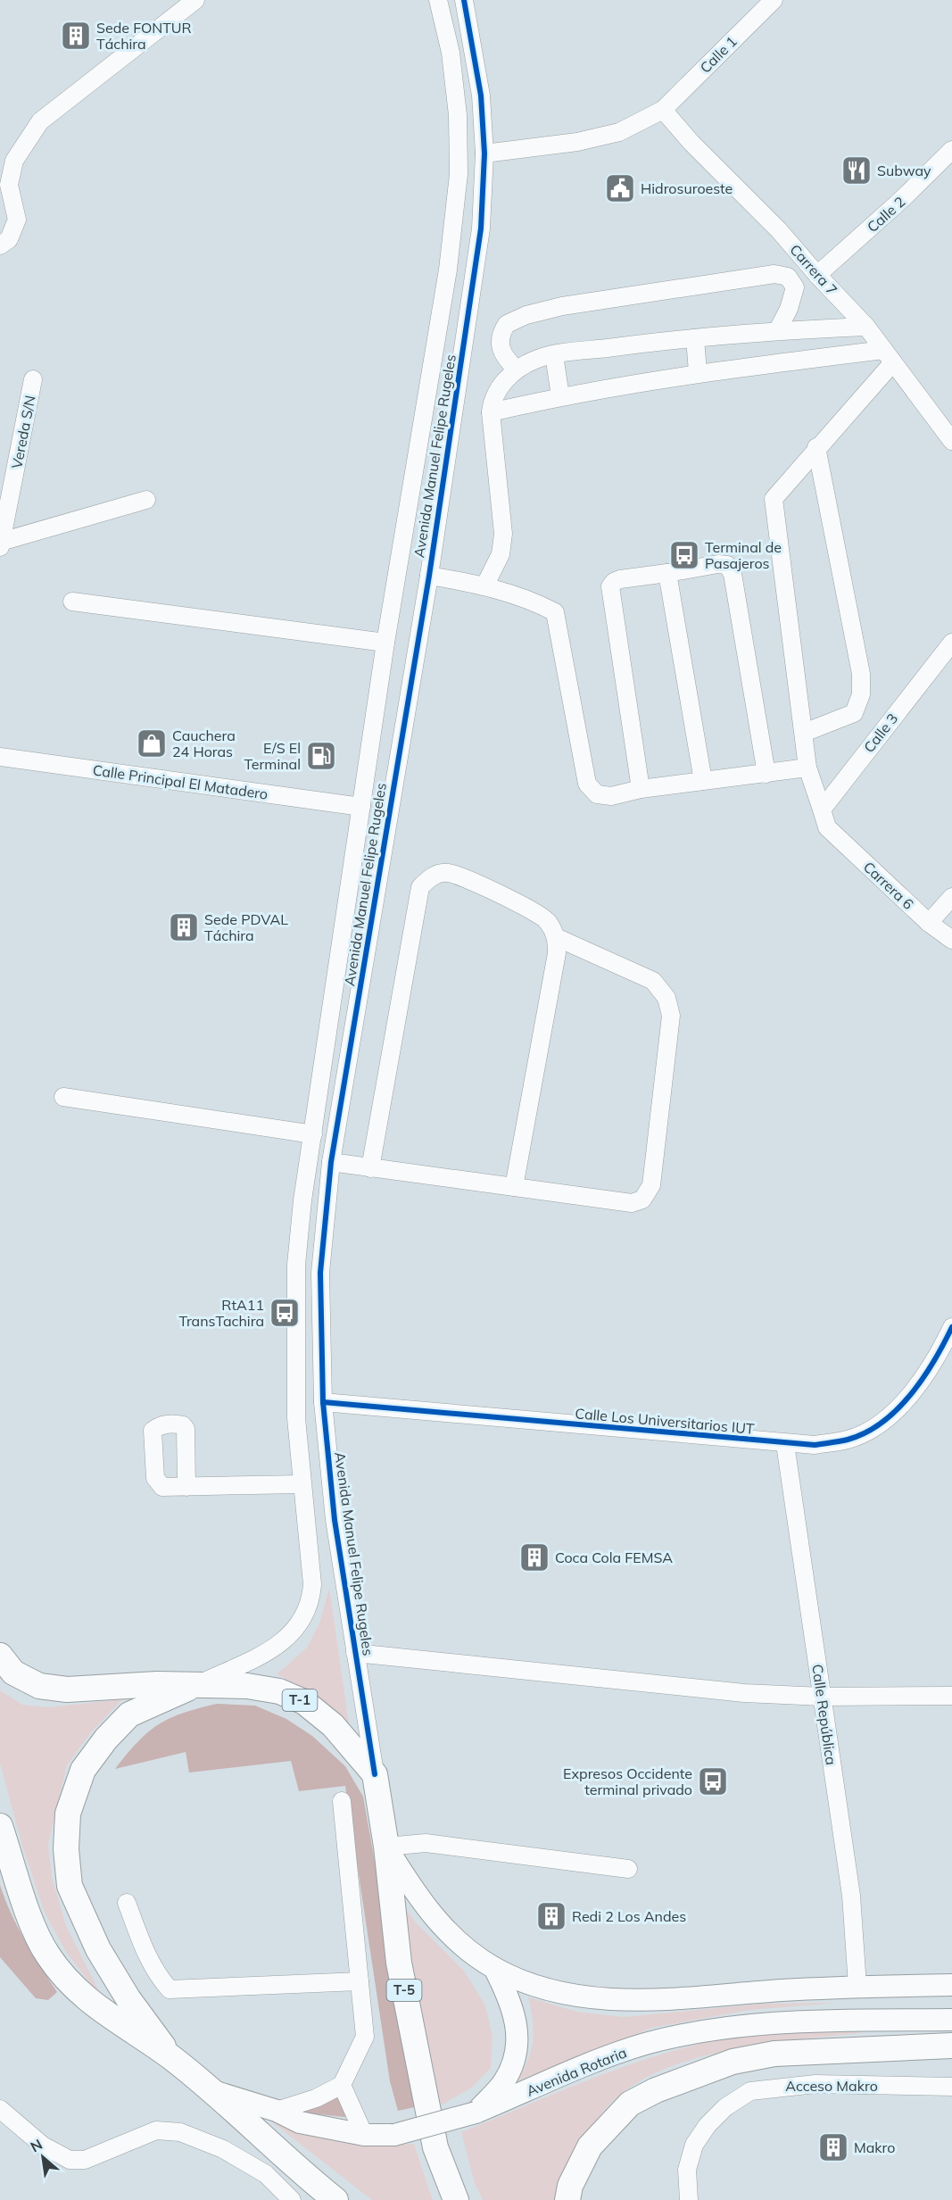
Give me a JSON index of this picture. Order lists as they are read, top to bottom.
{
  "streets": {
    "highway": ["T-1", "T-5"],
    "main road": ["Avenida Rotaria"],
    "street": [
      "Calle 1",
      "Calle 2",
      "Carrera 7",
      "Vereda S/N",
      "Avenida Manuel Felipe Rugeles",
      "Calle 3",
      "Calle Principal El Matadero",
      "Carrera 6",
      "Calle Los Universitarios IUT",
      "Calle República",
      "Acceso Makro"
    ]
  },
  "crossings": [
    ["Calle 1", "Carrera 7"],
    ["Calle 1", "Avenida Manuel Felipe Rugeles"],
    ["Calle 2", "Carrera 7"],
    ["Avenida Manuel Felipe Rugeles", "Calle Principal El Matadero"],
    ["Avenida Manuel Felipe Rugeles", "Calle Los Universitarios IUT"],
    ["Avenida Manuel Felipe Rugeles", "T-1"],
    ["Avenida Manuel Felipe Rugeles", "T-5"],
    ["Calle 3", "Carrera 6"],
    ["Calle Los Universitarios IUT", "Calle República"],
    ["T-1", "T-5"]
  ],
  "places": {
    "building": [
      "Sede FONTUR Táchira",
      "Sede PDVAL Táchira",
      "Coca Cola FEMSA",
      "Redi 2 Los Andes",
      "Makro"
    ],
    "restaurant": ["Subway"],
    "public building": ["Hidrosuroeste"],
    "bus stop": ["Terminal de Pasajeros", "RtA11 TransTachira", "Expresos Occidente terminal privado"],
    "shop": ["Cauchera 24 Horas"],
    "fuel station": ["E/S El Terminal"]
  },
  "north": "top left"
}
